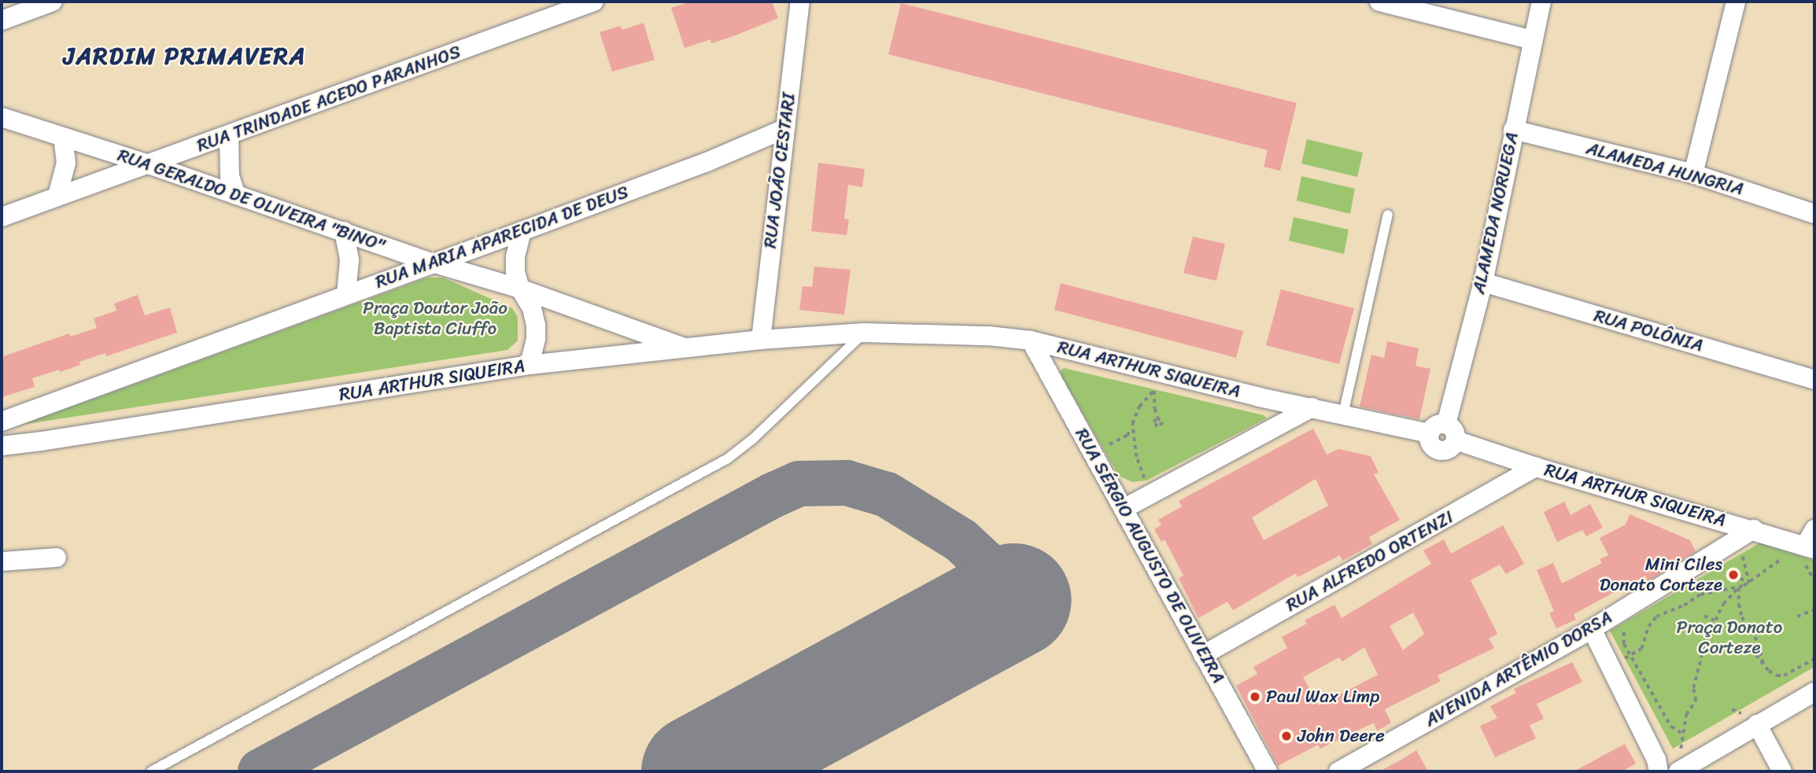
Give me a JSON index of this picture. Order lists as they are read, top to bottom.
{
  "streets": {
    "street": [
      "RUA TRINDADE ACEDO PARANHOS",
      "ALAMEDA HUNGRIA",
      "RUA JOÃO CESTARI",
      "RUA GERALDO DE OLIVEIRA \"BINO\"",
      "ALAMEDA NORUEGA",
      "RUA MARIA APARECIDA DE DEUS",
      "RUA POLÔNIA",
      "RUA ARTHUR SIQUEIRA",
      "RUA SÉRGIO AUGUSTO DE OLIVEIRA",
      "RUA ALFREDO ORTENZI",
      "AVENIDA ARTÊMIO DORSA"
    ]
  },
  "crossings": [
    ["RUA TRINDADE ACEDO PARANHOS", "RUA GERALDO DE OLIVEIRA \"BINO\""],
    ["ALAMEDA HUNGRIA", "ALAMEDA NORUEGA"],
    ["RUA JOÃO CESTARI", "RUA MARIA APARECIDA DE DEUS"],
    ["RUA JOÃO CESTARI", "RUA ARTHUR SIQUEIRA"],
    ["RUA GERALDO DE OLIVEIRA \"BINO\"", "RUA MARIA APARECIDA DE DEUS"],
    ["RUA GERALDO DE OLIVEIRA \"BINO\"", "RUA ARTHUR SIQUEIRA"],
    ["ALAMEDA NORUEGA", "RUA POLÔNIA"],
    ["ALAMEDA NORUEGA", "RUA ARTHUR SIQUEIRA"],
    ["RUA ARTHUR SIQUEIRA", "RUA SÉRGIO AUGUSTO DE OLIVEIRA"],
    ["RUA ARTHUR SIQUEIRA", "RUA ALFREDO ORTENZI"],
    ["RUA ARTHUR SIQUEIRA", "AVENIDA ARTÊMIO DORSA"],
    ["RUA SÉRGIO AUGUSTO DE OLIVEIRA", "RUA ALFREDO ORTENZI"]
  ],
  "districts": ["JARDIM PRIMAVERA"],
  "parks": ["Praça Doutor João Baptista Ciuffo", "Praça Donato Corteze"],
  "places": ["Mini Ciles Donato Corteze", "Paul Wax Limp", "John Deere"]
}
